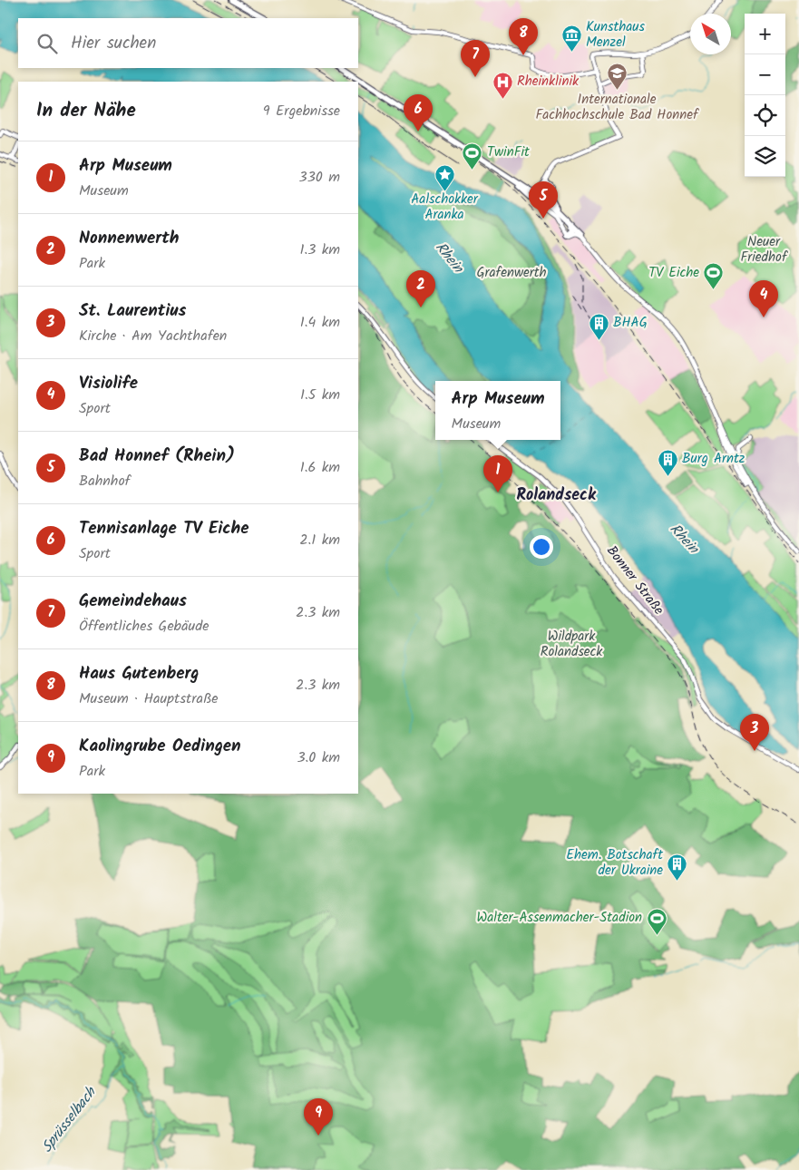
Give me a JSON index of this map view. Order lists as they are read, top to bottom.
{
  "streets": {
    "main road": ["Bonner Straße"]
  },
  "districts": ["Rolandseck"],
  "water": ["Rhein", "Sprüsselbach"],
  "parks": ["Neuer Friedhof", "Grafenwerth", "Wildpark Rolandseck"],
  "places": {
    "museum": ["Kunsthaus Menzel"],
    "school or university": ["Internationale Fachhochschule Bad Honnef"],
    "hospital": ["Rheinklinik"],
    "sports": ["TwinFit", "TV Eiche", "Walter-Assenmacher-Stadion"],
    "place": ["Aalschokker Aranka"],
    "building": ["BHAG", "Burg Arntz", "Ehem. Botschaft der Ukraine"]
  },
  "north": "top left",
  "page": {
    "map_buttons": ["+", "−"],
    "pins": [
      "8",
      "7",
      "6",
      "5",
      "2",
      "4",
      "1",
      "3",
      "9"
    ],
    "search": "Hier suchen",
    "heading": ["In der Nähe", "9 Ergebnisse"],
    "list": [
      {
        "mark": "1",
        "name": "Arp Museum",
        "note": "Museum",
        "value": "330 m"
      },
      {
        "mark": "2",
        "name": "Nonnenwerth",
        "note": "Park",
        "value": "1.3 km"
      },
      {
        "mark": "3",
        "name": "St. Laurentius",
        "note": "Kirche · Am Yachthafen",
        "value": "1.4 km"
      },
      {
        "mark": "4",
        "name": "Visiolife",
        "note": "Sport",
        "value": "1.5 km"
      },
      {
        "mark": "5",
        "name": "Bad Honnef (Rhein)",
        "note": "Bahnhof",
        "value": "1.6 km"
      },
      {
        "mark": "6",
        "name": "Tennisanlage TV Eiche",
        "note": "Sport",
        "value": "2.1 km"
      },
      {
        "mark": "7",
        "name": "Gemeindehaus",
        "note": "Öffentliches Gebäude",
        "value": "2.3 km"
      },
      {
        "mark": "8",
        "name": "Haus Gutenberg",
        "note": "Museum · Hauptstraße",
        "value": "2.3 km"
      },
      {
        "mark": "9",
        "name": "Kaolingrube Oedingen",
        "note": "Park",
        "value": "3.0 km"
      }
    ],
    "popup": ["Arp Museum", "Museum"]
  }
}
